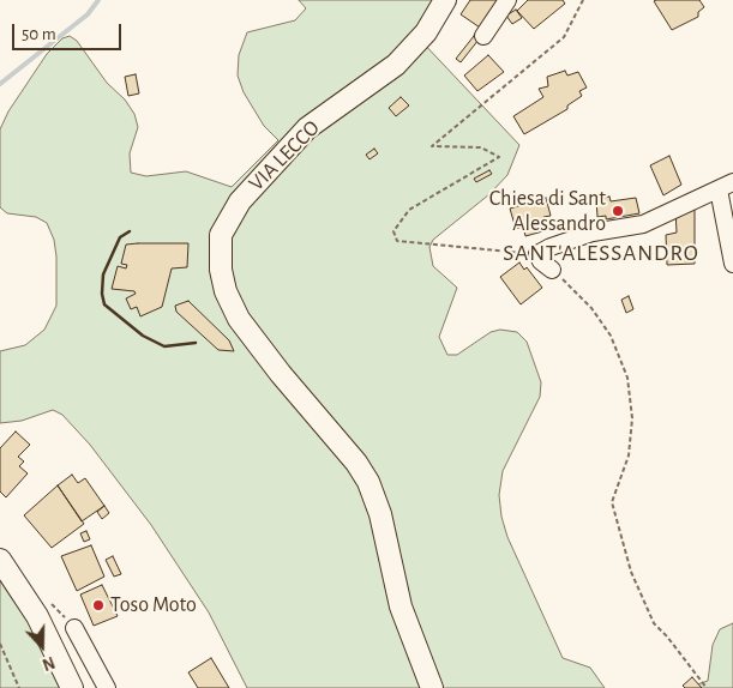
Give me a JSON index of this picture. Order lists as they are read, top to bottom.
{
  "streets": {
    "main road": ["VIA LECCO"]
  },
  "districts": ["SANT'ALESSANDRO"],
  "places": ["Chiesa di Sant Alessandro", "Toso Moto"],
  "scale_bar": "50 m",
  "north": "bottom"
}
